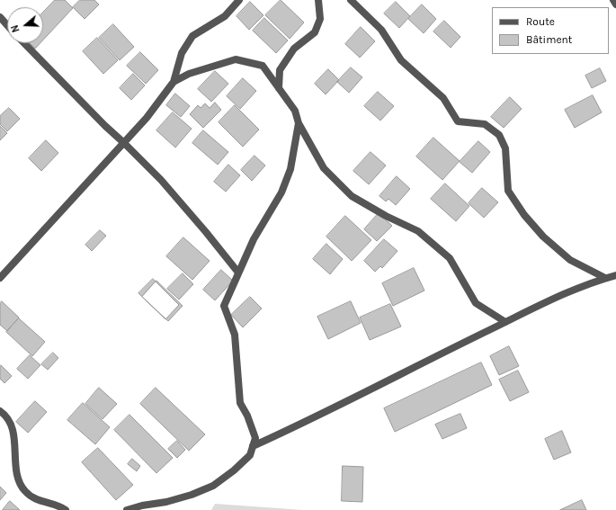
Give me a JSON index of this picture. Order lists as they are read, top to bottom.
{
  "legend": ["Route", "Bâtiment"],
  "north": "left"
}
